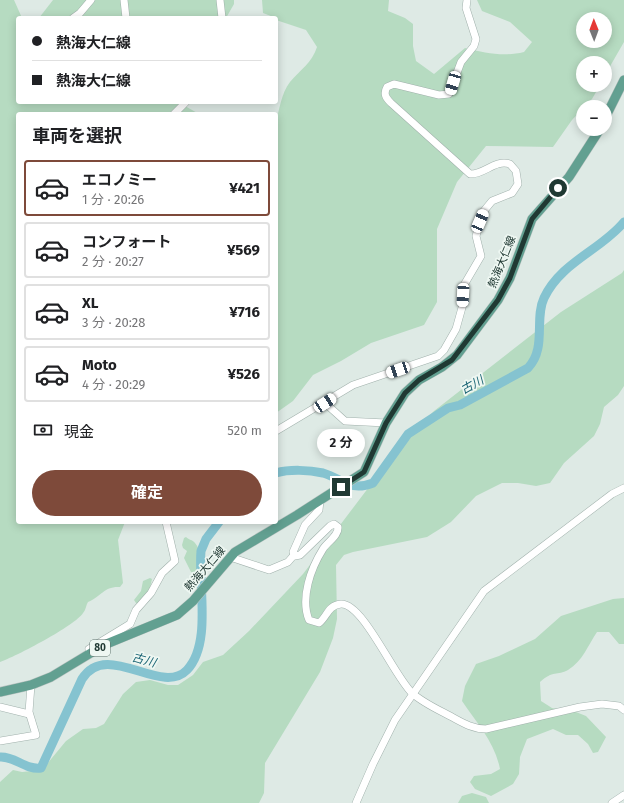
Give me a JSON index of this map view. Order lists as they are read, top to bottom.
{
  "streets": {
    "main road": ["熱海大仁線", "80"]
  },
  "water": ["古川"],
  "north": "top",
  "page": {
    "map_buttons": ["+", "−"],
    "banner": ["熱海大仁線", "熱海大仁線"],
    "heading": "車両を選択",
    "list": [
      {
        "name": "エコノミー",
        "note": "1 分 · 20:26",
        "value": "¥421"
      },
      {
        "name": "コンフォート",
        "note": "2 分 · 20:27",
        "value": "¥569"
      },
      {
        "name": "XL",
        "note": "3 分 · 20:28",
        "value": "¥716"
      },
      {
        "name": "Moto",
        "note": "4 分 · 20:29",
        "value": "¥526"
      }
    ],
    "pay": ["現金", "520 m"],
    "bubble": "2 分",
    "buttons": "確定"
  }
}
